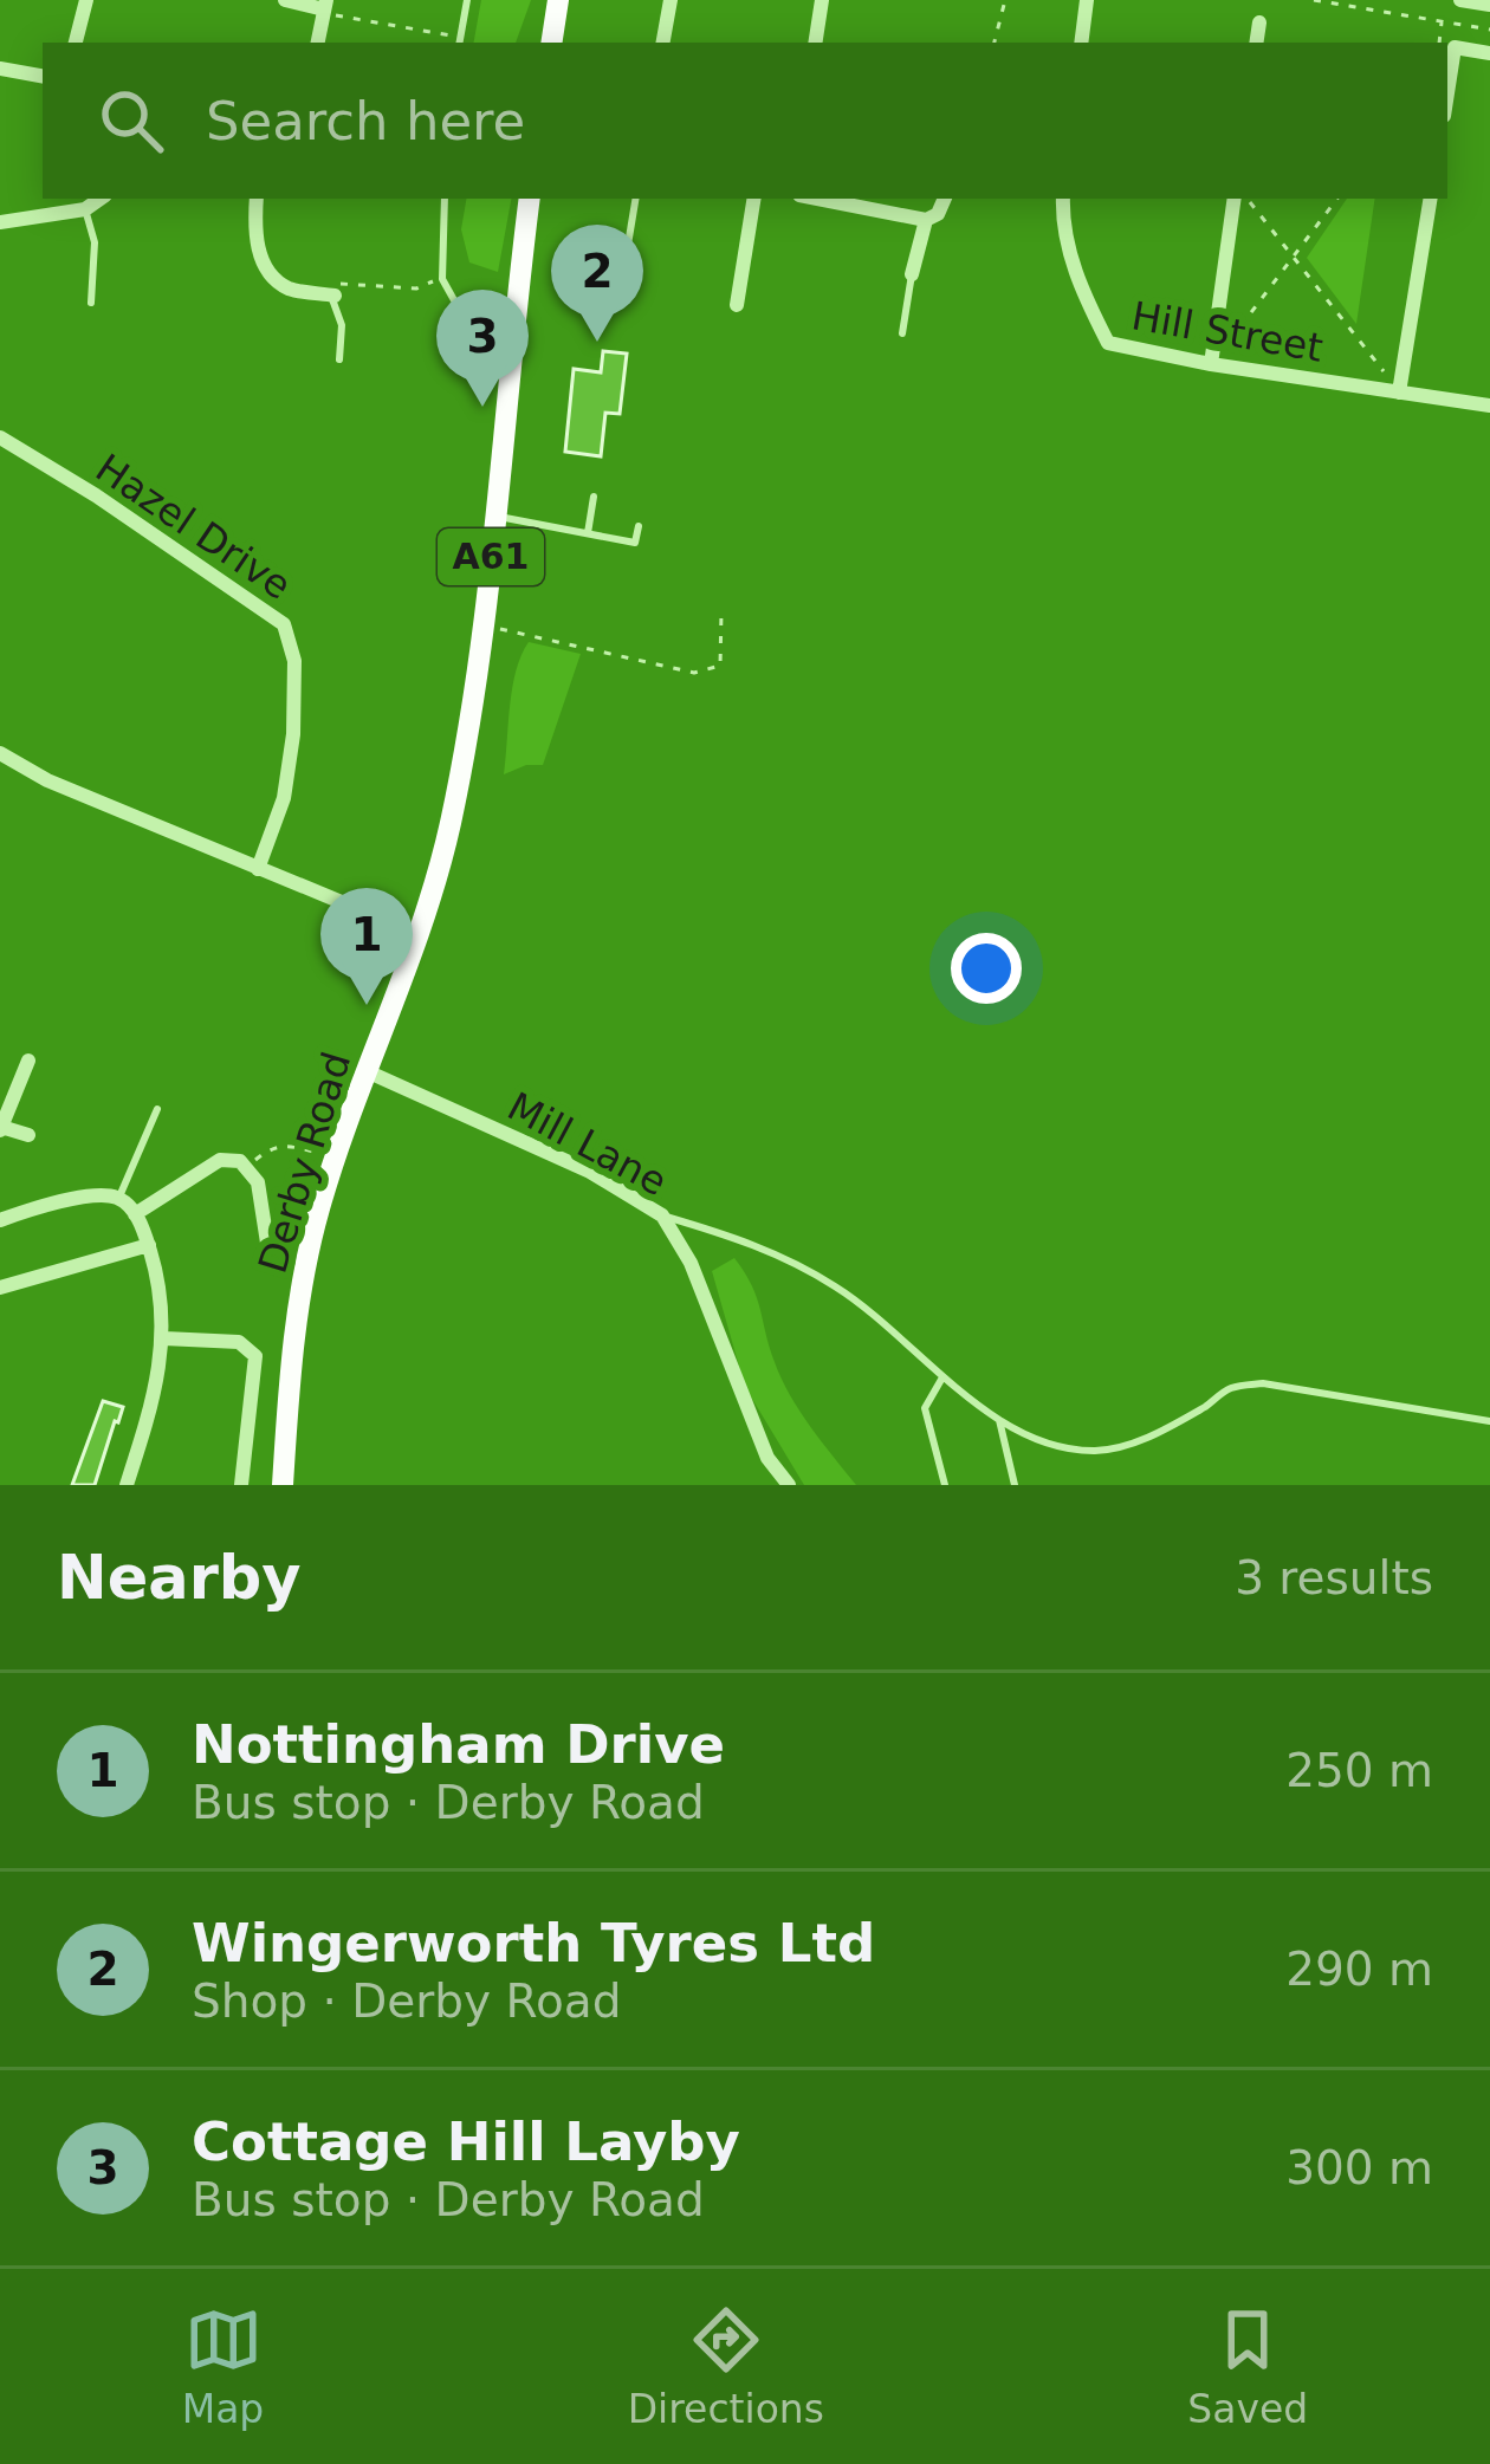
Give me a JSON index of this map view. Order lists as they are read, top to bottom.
{
  "streets": {
    "highway": ["A61", "Derby Road"],
    "street": ["Hill Street", "Hazel Drive", "Mill Lane"]
  },
  "crossings": [
    ["Mill Lane", "Derby Road"]
  ],
  "page": {
    "search": "Search here",
    "pins": ["2", "3", "1"],
    "heading": ["Nearby", "3 results"],
    "list": [
      {
        "mark": "1",
        "name": "Nottingham Drive",
        "note": "Bus stop · Derby Road",
        "value": "250 m"
      },
      {
        "mark": "2",
        "name": "Wingerworth Tyres Ltd",
        "note": "Shop · Derby Road",
        "value": "290 m"
      },
      {
        "mark": "3",
        "name": "Cottage Hill Layby",
        "note": "Bus stop · Derby Road",
        "value": "300 m"
      }
    ],
    "nav": ["Map", "Directions", "Saved"]
  }
}
